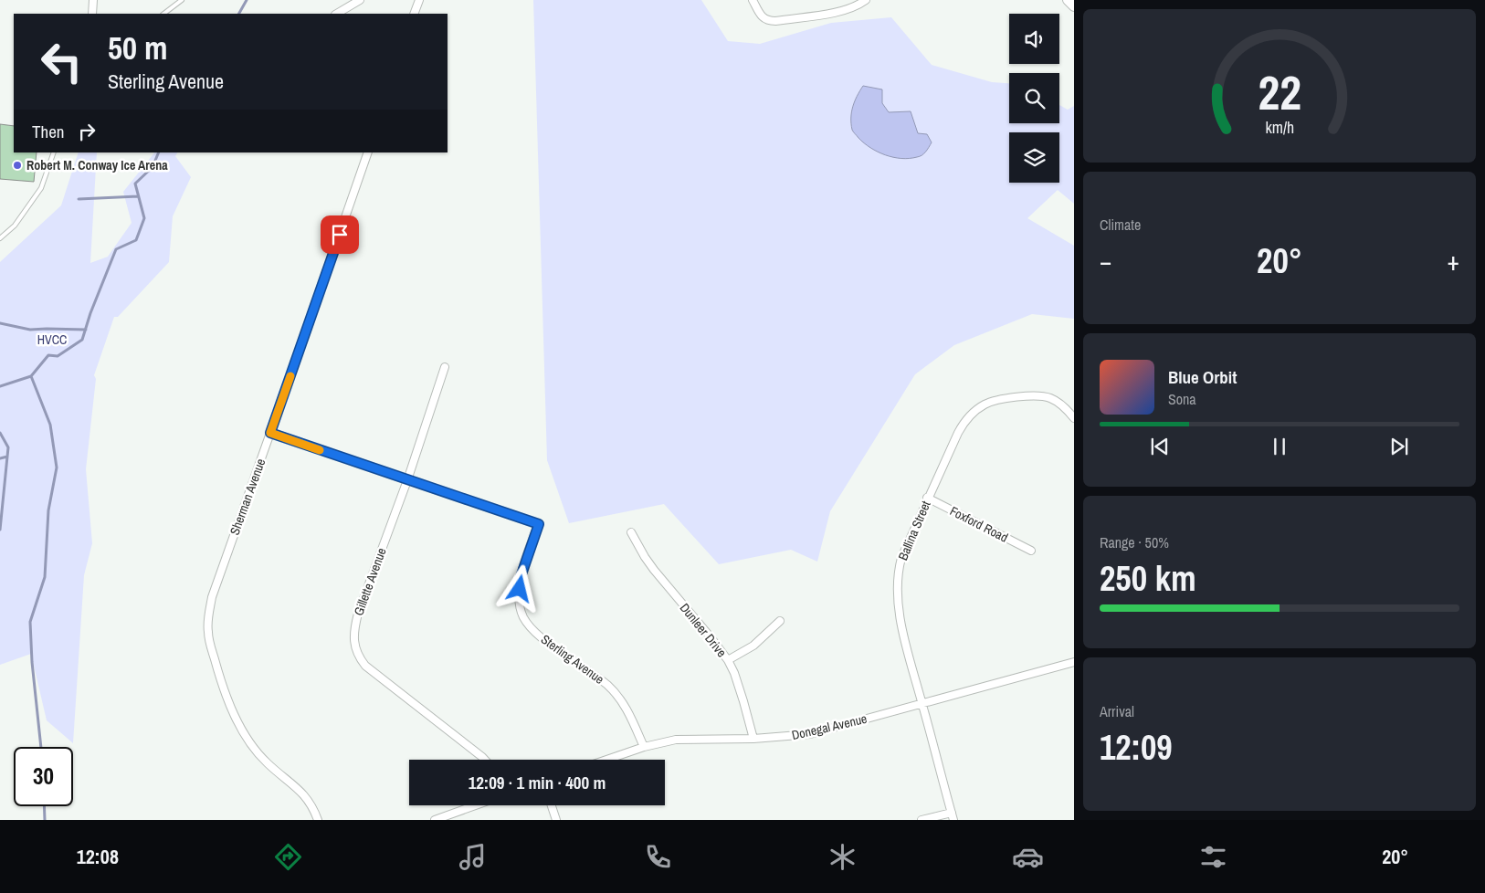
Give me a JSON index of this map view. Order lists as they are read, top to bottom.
{
  "streets": {
    "street": [
      "Sherman Avenue",
      "Foxford Road",
      "Ballina Street",
      "Gillette Avenue",
      "Dunleer Drive",
      "Sterling Avenue",
      "Donegal Avenue"
    ]
  },
  "crossings": [
    ["Sherman Avenue", "Sterling Avenue"],
    ["Foxford Road", "Ballina Street"],
    ["Ballina Street", "Donegal Avenue"],
    ["Gillette Avenue", "Sterling Avenue"],
    ["Dunleer Drive", "Donegal Avenue"],
    ["Sterling Avenue", "Donegal Avenue"]
  ],
  "parks": ["HVCC"],
  "places": ["Robert M. Conway Ice Arena"],
  "page": {
    "turn": ["50 m", "Sterling Avenue"],
    "then": "Then",
    "tile": [
      "Climate",
      ["Range · 50%", "250 km"],
      ["Arrival", "12:09"]
    ],
    "heat": ["−", "20°", "+"],
    "song": ["Blue Orbit", "Sona"],
    "limit": "30",
    "trip": "12:09 · 1 min · 400 m",
    "tabs": ["12:08", "20°"],
    "gauge": ["22", "km/h"]
  }
}
